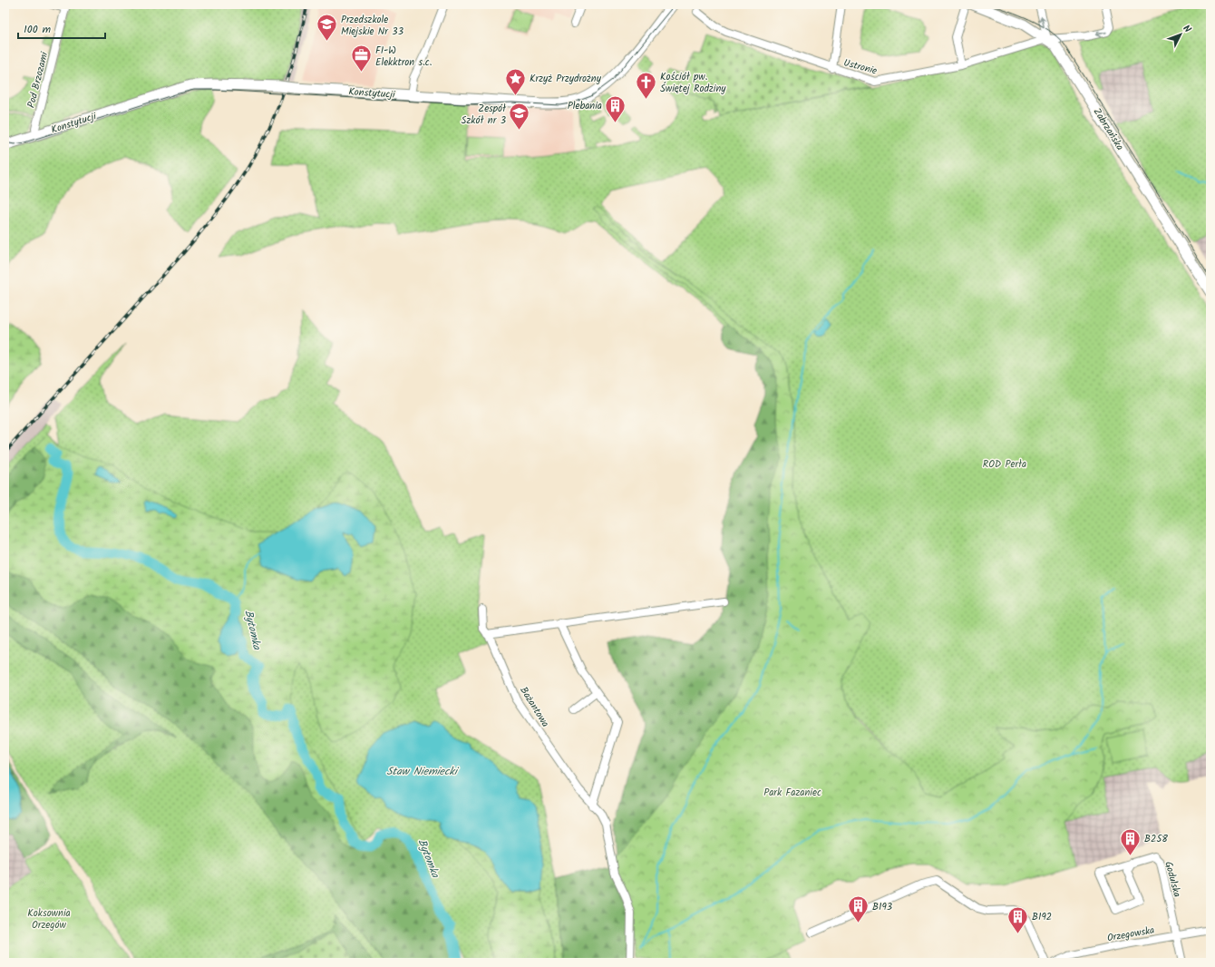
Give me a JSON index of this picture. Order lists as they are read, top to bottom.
{
  "streets": {
    "street": [
      "Ustronie",
      "Pod Brzozami",
      "Konstytucji",
      "Zabrzańska",
      "Bażantowa",
      "Godulska",
      "Orzegowska"
    ]
  },
  "crossings": [
    ["Ustronie", "Zabrzańska"],
    ["Pod Brzozami", "Konstytucji"],
    ["Godulska", "Orzegowska"]
  ],
  "water": ["Bytomka", "Staw Niemiecki"],
  "parks": ["ROD Perła", "Park Fazaniec", "Koksownia Orzegów"],
  "places": {
    "school or university": ["Przedszkole Miejskie Nr 33", "Zespół Szkół nr 3"],
    "office": ["FI-W Elekktron s.c."],
    "place": ["Krzyż Przydrożny"],
    "church": ["Kościół pw. Świętej Rodziny"],
    "building": [
      "Plebania",
      "B258",
      "B193",
      "B192"
    ]
  },
  "scale_bar": "100 m",
  "north": "top right"
}
